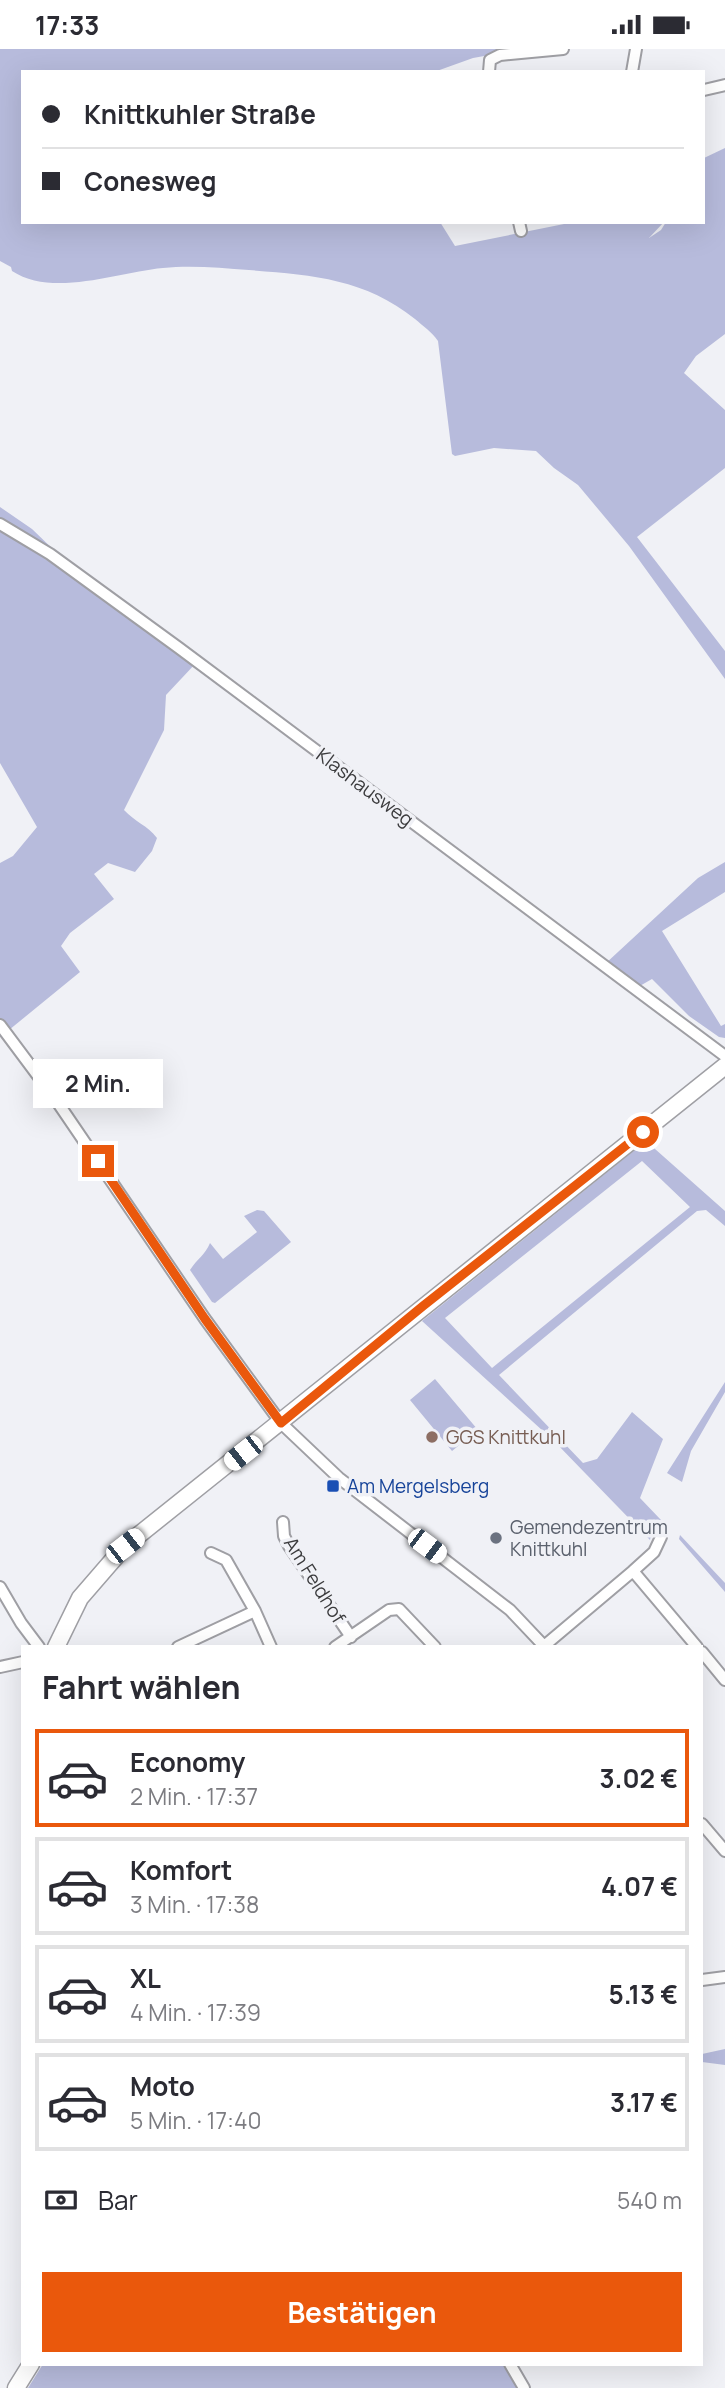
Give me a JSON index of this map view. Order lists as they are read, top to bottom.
{
  "streets": {
    "street": ["Klashausweg", "Am Feldhof"]
  },
  "places": {
    "other": ["GGS Knittkuhl", "Gemendezentrum Knittkuhl"],
    "transit": ["Am Mergelsberg"]
  },
  "page": {
    "status": "17:33",
    "banner": ["Knittkuhler Straße", "Conesweg"],
    "bubble": "2 Min.",
    "heading": "Fahrt wählen",
    "list": [
      {
        "name": "Economy",
        "note": "2 Min. · 17:37",
        "value": "3.02 €"
      },
      {
        "name": "Komfort",
        "note": "3 Min. · 17:38",
        "value": "4.07 €"
      },
      {
        "name": "XL",
        "note": "4 Min. · 17:39",
        "value": "5.13 €"
      },
      {
        "name": "Moto",
        "note": "5 Min. · 17:40",
        "value": "3.17 €"
      }
    ],
    "pay": ["Bar", "540 m"],
    "buttons": "Bestätigen"
  }
}
